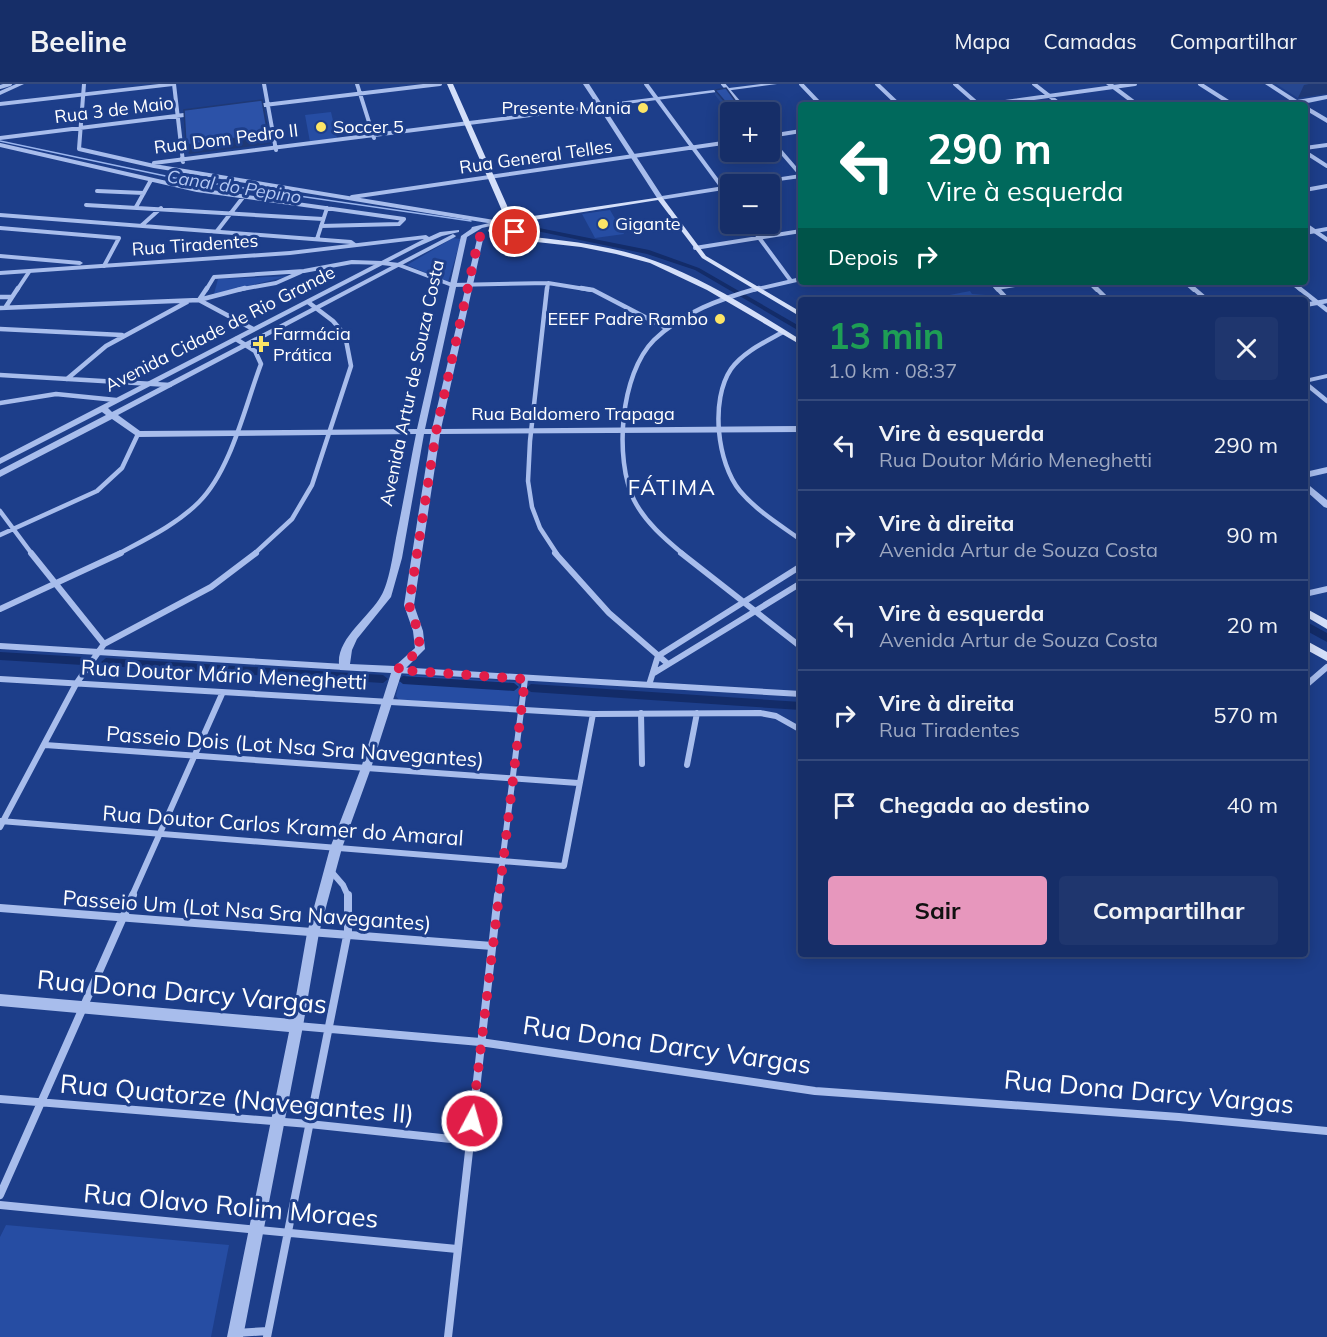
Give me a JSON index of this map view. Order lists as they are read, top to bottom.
{
  "streets": {
    "street": [
      "Rua 3 de Maio",
      "Rua Dom Pedro II",
      "Rua General Telles",
      "Rua Tiradentes",
      "Avenida Cidade de Rio Grande",
      "Avenida Artur de Souza Costa",
      "Rua Baldomero Trapaga",
      "Rua Doutor Mário Meneghetti",
      "Passeio Dois (Lot Nsa Sra Navegantes)",
      "Rua Doutor Carlos Kramer do Amaral",
      "Passeio Um (Lot Nsa Sra Navegantes)",
      "Rua Dona Darcy Vargas",
      "Rua Quatorze (Navegantes II)",
      "Rua Olavo Rolim Moraes"
    ]
  },
  "crossings": [
    ["Rua Tiradentes", "Avenida Cidade de Rio Grande"],
    ["Rua Tiradentes", "Avenida Artur de Souza Costa"],
    ["Avenida Cidade de Rio Grande", "Avenida Artur de Souza Costa"],
    ["Avenida Artur de Souza Costa", "Rua Baldomero Trapaga"],
    ["Avenida Artur de Souza Costa", "Rua Doutor Mário Meneghetti"],
    ["Passeio Dois (Lot Nsa Sra Navegantes)", "Rua Doutor Carlos Kramer do Amaral"]
  ],
  "districts": ["FÁTIMA"],
  "water": ["Canal do Pepino"],
  "places": {
    "other": [
      "Presente Mania",
      "Soccer 5",
      "Gigante",
      "EEEF Padre Rambo"
    ],
    "health": ["Farmácia Prática"]
  },
  "page": {
    "header": "Beeline",
    "nav": ["Mapa", "Camadas", "Compartilhar"],
    "map_buttons": ["+", "−"],
    "turn": ["290 m", "Vire à esquerda"],
    "then": "Depois",
    "heading": ["13 min", "1.0 km · 08:37"],
    "list": [
      {
        "name": "Vire à esquerda",
        "note": "Rua Doutor Mário Meneghetti",
        "value": "290 m"
      },
      {
        "name": "Vire à direita",
        "note": "Avenida Artur de Souza Costa",
        "value": "90 m"
      },
      {
        "name": "Vire à esquerda",
        "note": "Avenida Artur de Souza Costa",
        "value": "20 m"
      },
      {
        "name": "Vire à direita",
        "note": "Rua Tiradentes",
        "value": "570 m"
      },
      {
        "name": "Chegada ao destino",
        "value": "40 m"
      }
    ],
    "buttons": ["Sair", "Compartilhar"]
  }
}
